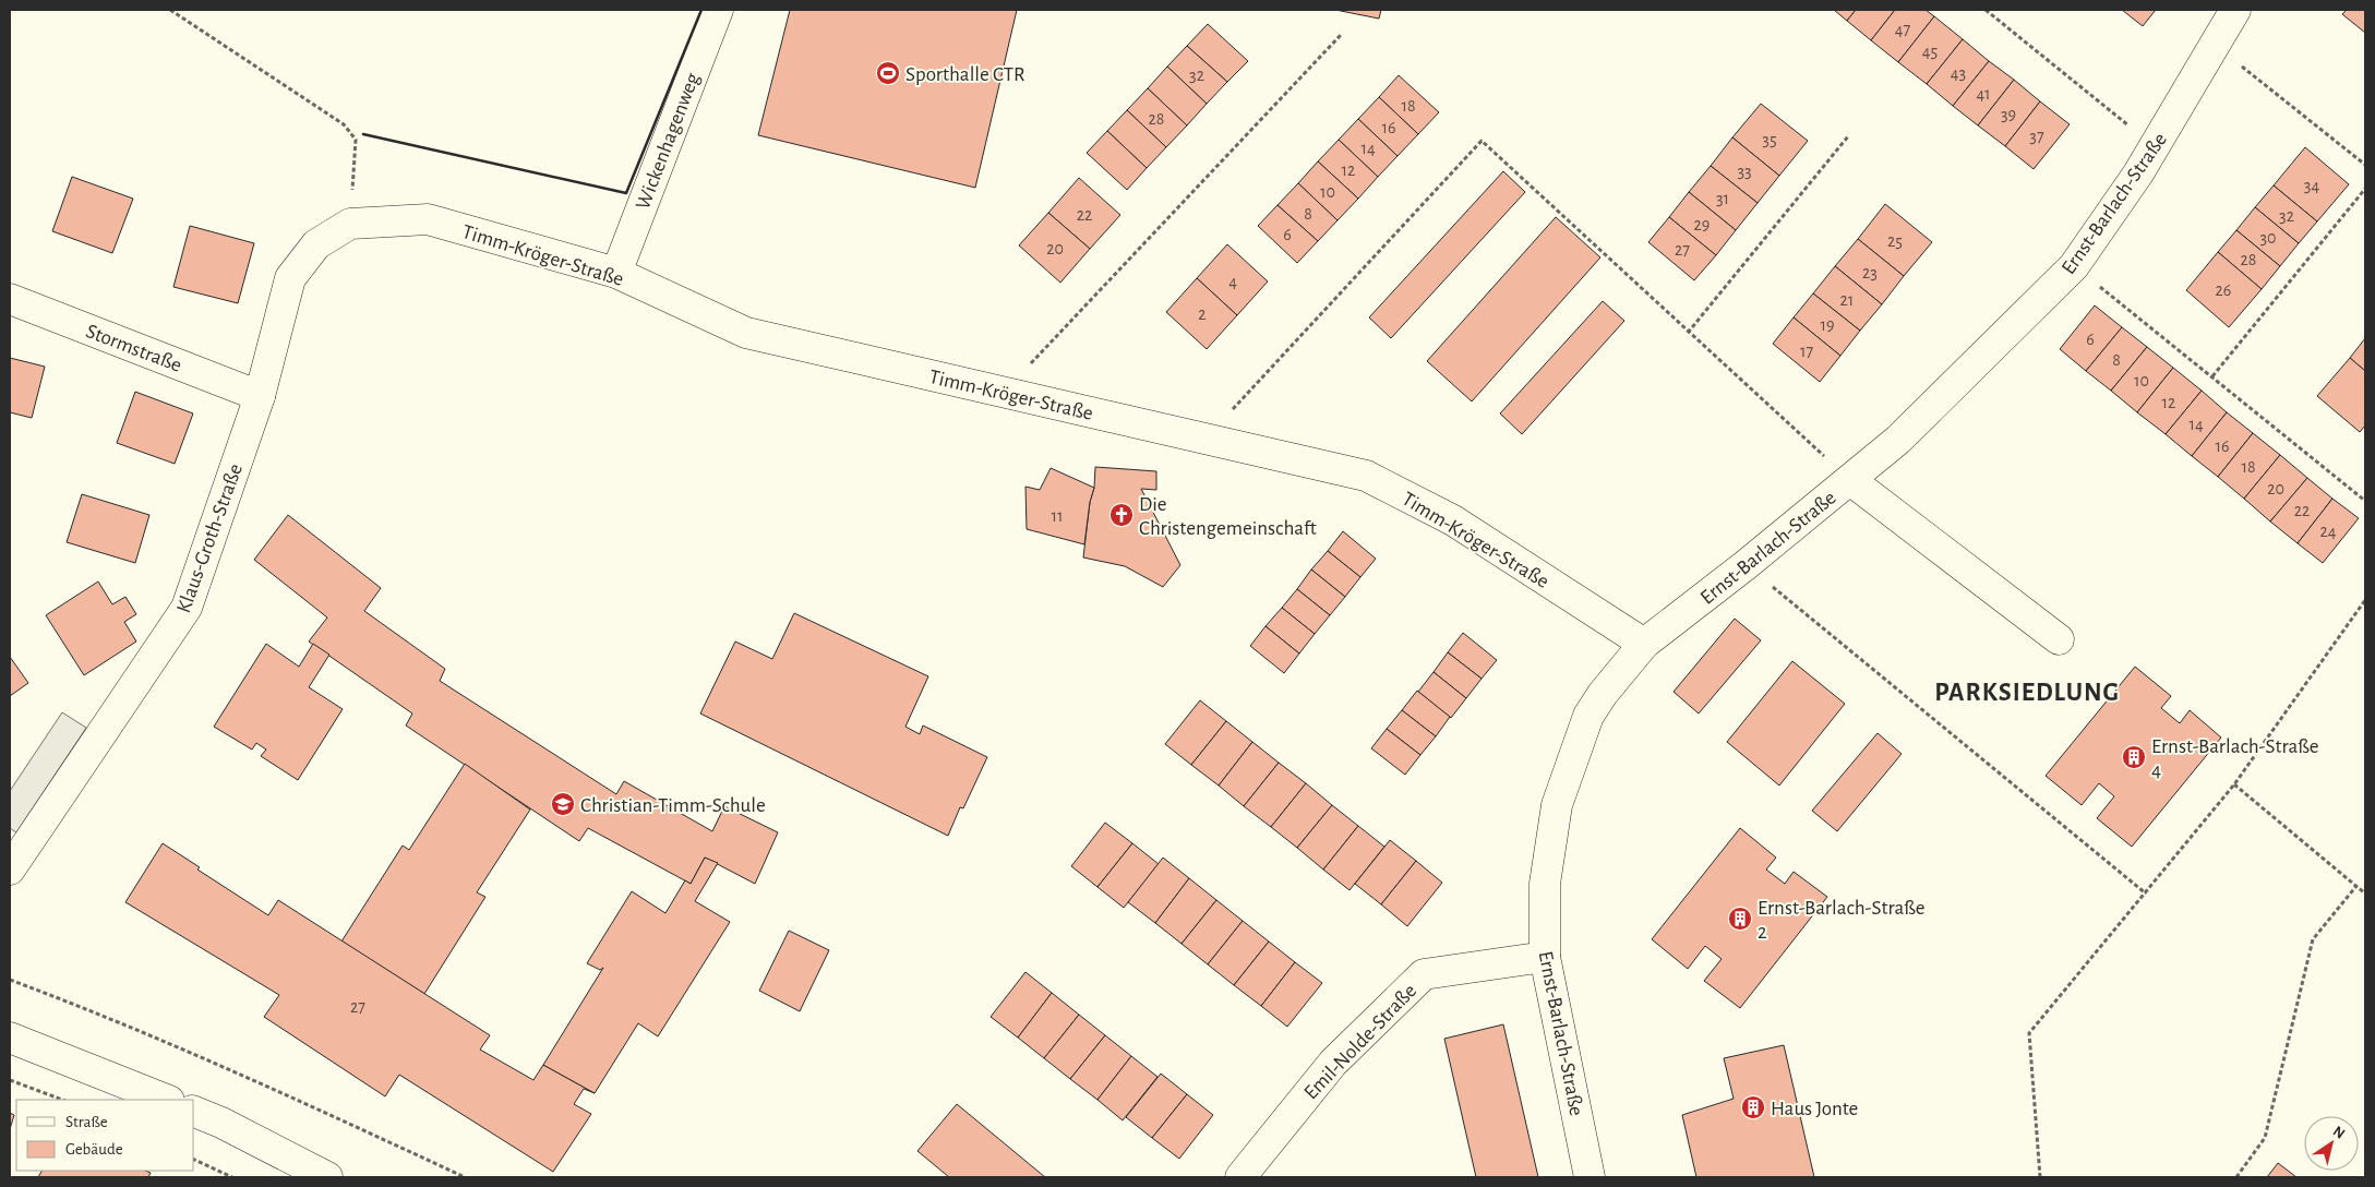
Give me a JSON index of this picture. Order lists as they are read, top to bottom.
{
  "streets": {
    "street": [
      "Wickenhagenweg",
      "Ernst-Barlach-Straße",
      "Timm-Kröger-Straße",
      "Stormstraße",
      "Klaus-Groth-Straße",
      "Emil-Nolde-Straße"
    ]
  },
  "crossings": [
    ["Wickenhagenweg", "Timm-Kröger-Straße"],
    ["Ernst-Barlach-Straße", "Timm-Kröger-Straße"],
    ["Ernst-Barlach-Straße", "Emil-Nolde-Straße"],
    ["Timm-Kröger-Straße", "Klaus-Groth-Straße"],
    ["Stormstraße", "Klaus-Groth-Straße"]
  ],
  "districts": ["PARKSIEDLUNG"],
  "places": {
    "sports": ["Sporthalle CTR"],
    "church": ["Die Christengemeinschaft"],
    "building": ["Ernst-Barlach-Straße 4", "Ernst-Barlach-Straße 2", "Haus Jonte"],
    "school or university": ["Christian-Timm-Schule"]
  },
  "house_numbers": [
    "47",
    "45",
    "43",
    "32",
    "41",
    "18",
    "39",
    "28",
    "16",
    "37",
    "35",
    "14",
    "12",
    "33",
    "34",
    "10",
    "31",
    "8",
    "22",
    "32",
    "29",
    "6",
    "30",
    "25",
    "20",
    "27",
    "28",
    "23",
    "4",
    "26",
    "21",
    "2",
    "19",
    "6",
    "17",
    "8",
    "10",
    "12",
    "14",
    "16",
    "18",
    "20",
    "22",
    "11",
    "24",
    "27"
  ],
  "legend": ["Straße", "Gebäude"],
  "north": "top right"
}
